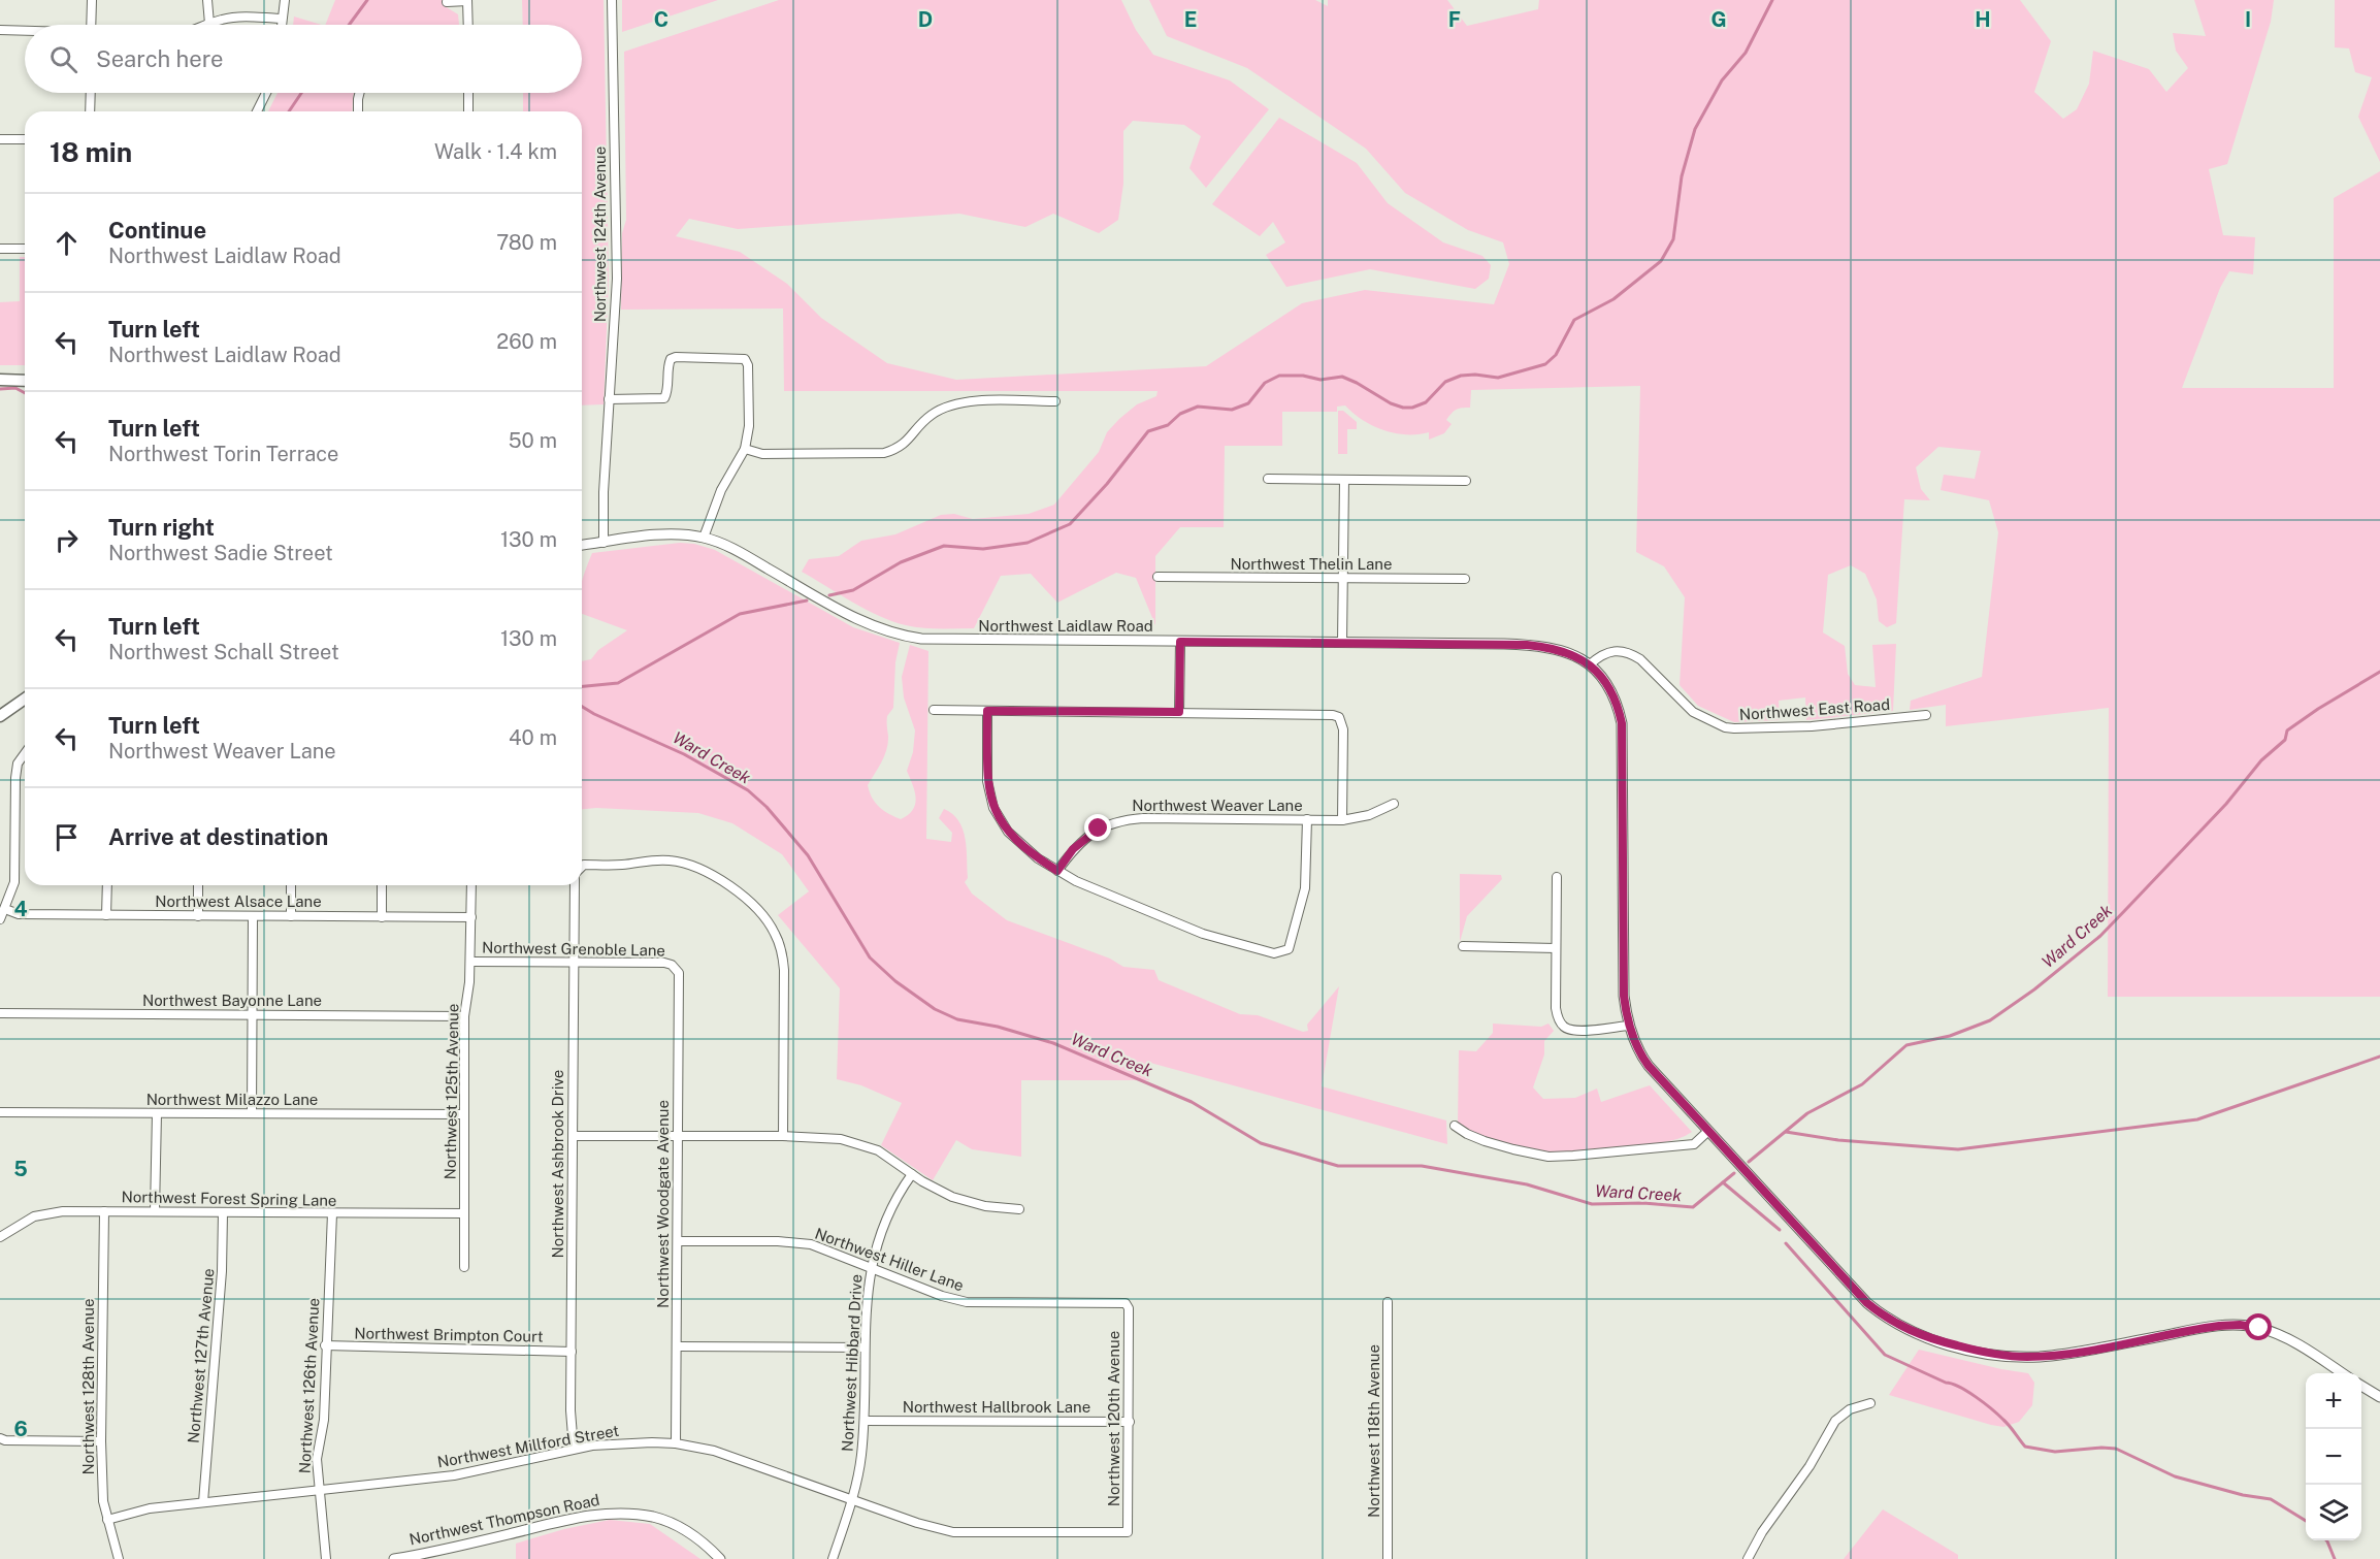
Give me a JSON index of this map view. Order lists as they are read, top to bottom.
{
  "streets": {
    "street": [
      "Northwest 124th Avenue",
      "Northwest Thelin Lane",
      "Northwest Laidlaw Road",
      "Northwest East Road",
      "Northwest Weaver Lane",
      "Northwest Alsace Lane",
      "Northwest Grenoble Lane",
      "Northwest Bayonne Lane",
      "Northwest 125th Avenue",
      "Northwest Milazzo Lane",
      "Northwest Ashbrook Drive",
      "Northwest Forest Spring Lane",
      "Northwest Woodgate Avenue",
      "Northwest Hiller Lane",
      "Northwest Brimpton Court",
      "Northwest 127th Avenue",
      "Northwest Hibbard Drive",
      "Northwest 126th Avenue",
      "Northwest 128th Avenue",
      "Northwest Hallbrook Lane",
      "Northwest 120th Avenue",
      "Northwest 118th Avenue",
      "Northwest Millford Street",
      "Northwest Thompson Road"
    ]
  },
  "crossings": [
    ["Northwest 124th Avenue", "Northwest Laidlaw Road"],
    ["Northwest Laidlaw Road", "Northwest East Road"],
    ["Northwest Alsace Lane", "Northwest 125th Avenue"],
    ["Northwest Grenoble Lane", "Northwest 125th Avenue"],
    ["Northwest Grenoble Lane", "Northwest Ashbrook Drive"],
    ["Northwest Grenoble Lane", "Northwest Woodgate Avenue"],
    ["Northwest Bayonne Lane", "Northwest 125th Avenue"],
    ["Northwest 125th Avenue", "Northwest Milazzo Lane"],
    ["Northwest 125th Avenue", "Northwest Forest Spring Lane"],
    ["Northwest Ashbrook Drive", "Northwest Brimpton Court"],
    ["Northwest Ashbrook Drive", "Northwest Millford Street"],
    ["Northwest Forest Spring Lane", "Northwest 127th Avenue"],
    ["Northwest Forest Spring Lane", "Northwest 126th Avenue"],
    ["Northwest Forest Spring Lane", "Northwest 128th Avenue"],
    ["Northwest Woodgate Avenue", "Northwest Hiller Lane"],
    ["Northwest Woodgate Avenue", "Northwest Millford Street"],
    ["Northwest Hiller Lane", "Northwest Hibbard Drive"],
    ["Northwest Hiller Lane", "Northwest 120th Avenue"],
    ["Northwest Brimpton Court", "Northwest 126th Avenue"],
    ["Northwest 127th Avenue", "Northwest Millford Street"],
    ["Northwest Hibbard Drive", "Northwest Hallbrook Lane"],
    ["Northwest Hibbard Drive", "Northwest Millford Street"],
    ["Northwest 126th Avenue", "Northwest Millford Street"],
    ["Northwest 128th Avenue", "Northwest Millford Street"],
    ["Northwest Hallbrook Lane", "Northwest 120th Avenue"],
    ["Northwest 120th Avenue", "Northwest Millford Street"]
  ],
  "water": ["Ward Creek"],
  "page": {
    "search": "Search here",
    "heading": ["18 min", "Walk · 1.4 km"],
    "list": [
      ["Continue", "Northwest Laidlaw Road", "780 m"],
      ["Turn left", "Northwest Laidlaw Road", "260 m"],
      ["Turn left", "Northwest Torin Terrace", "50 m"],
      ["Turn right", "Northwest Sadie Street", "130 m"],
      ["Turn left", "Northwest Schall Street", "130 m"],
      ["Turn left", "Northwest Weaver Lane", "40 m"],
      "Arrive at destination"
    ],
    "map_buttons": ["+", "−"]
  },
  "grid": {
    "columns": [
      "C",
      "D",
      "E",
      "F",
      "G",
      "H",
      "I"
    ],
    "rows": ["4", "5", "6"]
  }
}
